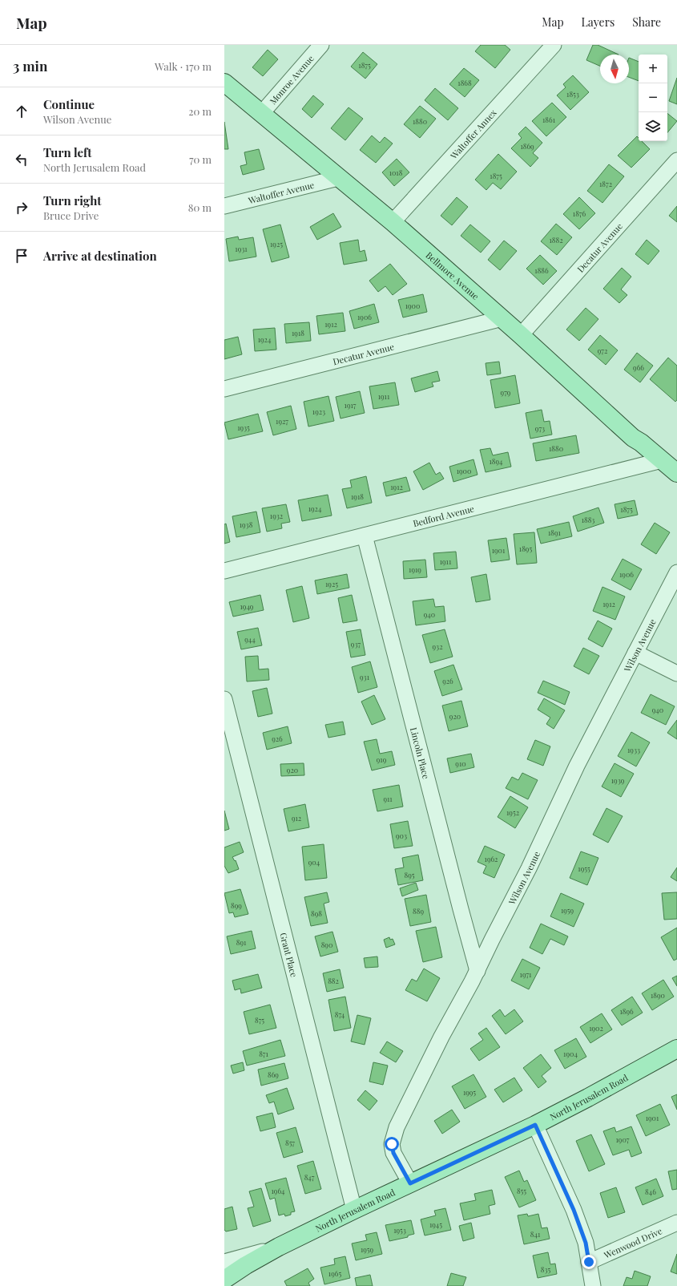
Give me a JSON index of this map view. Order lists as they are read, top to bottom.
{
  "streets": {
    "main road": ["Bellmore Avenue", "North Jerusalem Road"],
    "street": [
      "Monroe Avenue",
      "Waltoffer Annex",
      "Waltoffer Avenue",
      "Decatur Avenue",
      "Bedford Avenue",
      "Wilson Avenue",
      "Lincoln Place",
      "Grant Place",
      "Wenwood Drive"
    ]
  },
  "crossings": [
    ["Monroe Avenue", "Bellmore Avenue"],
    ["Waltoffer Annex", "Bellmore Avenue"],
    ["Waltoffer Avenue", "Bellmore Avenue"],
    ["Decatur Avenue", "Bellmore Avenue"],
    ["Bellmore Avenue", "Bedford Avenue"],
    ["Bedford Avenue", "Lincoln Place"],
    ["Wilson Avenue", "Lincoln Place"],
    ["Wilson Avenue", "North Jerusalem Road"],
    ["Grant Place", "North Jerusalem Road"]
  ],
  "house_numbers": [
    "1875",
    "1868",
    "1853",
    "1861",
    "1880",
    "1869",
    "1018",
    "1875",
    "1872",
    "1876",
    "1882",
    "1925",
    "1931",
    "1886",
    "1900",
    "1906",
    "1912",
    "1918",
    "1924",
    "972",
    "966",
    "979",
    "1911",
    "1917",
    "1923",
    "1927",
    "1935",
    "973",
    "1880",
    "1894",
    "1900",
    "1912",
    "1918",
    "1924",
    "1875",
    "1932",
    "1883",
    "1938",
    "1891",
    "1895",
    "1901",
    "1911",
    "1919",
    "1906",
    "1925",
    "1912",
    "1949",
    "940",
    "944",
    "937",
    "932",
    "931",
    "926",
    "940",
    "920",
    "926",
    "1933",
    "919",
    "910",
    "920",
    "1939",
    "911",
    "1952",
    "912",
    "903",
    "1962",
    "904",
    "1955",
    "895",
    "899",
    "1959",
    "889",
    "898",
    "891",
    "890",
    "1971",
    "882",
    "1890",
    "1896",
    "874",
    "875",
    "1902",
    "871",
    "1904",
    "869",
    "1995",
    "1901",
    "1907",
    "857",
    "847",
    "1964",
    "855",
    "846",
    "1945",
    "1953",
    "841",
    "1959",
    "835",
    "1965"
  ],
  "north": "bottom",
  "page": {
    "header": "Map",
    "nav": ["Map", "Layers", "Share"],
    "heading": ["3 min", "Walk · 170 m"],
    "map_buttons": ["+", "−"],
    "list": [
      ["Continue", "Wilson Avenue", "20 m"],
      ["Turn left", "North Jerusalem Road", "70 m"],
      ["Turn right", "Bruce Drive", "80 m"],
      "Arrive at destination"
    ]
  }
}
